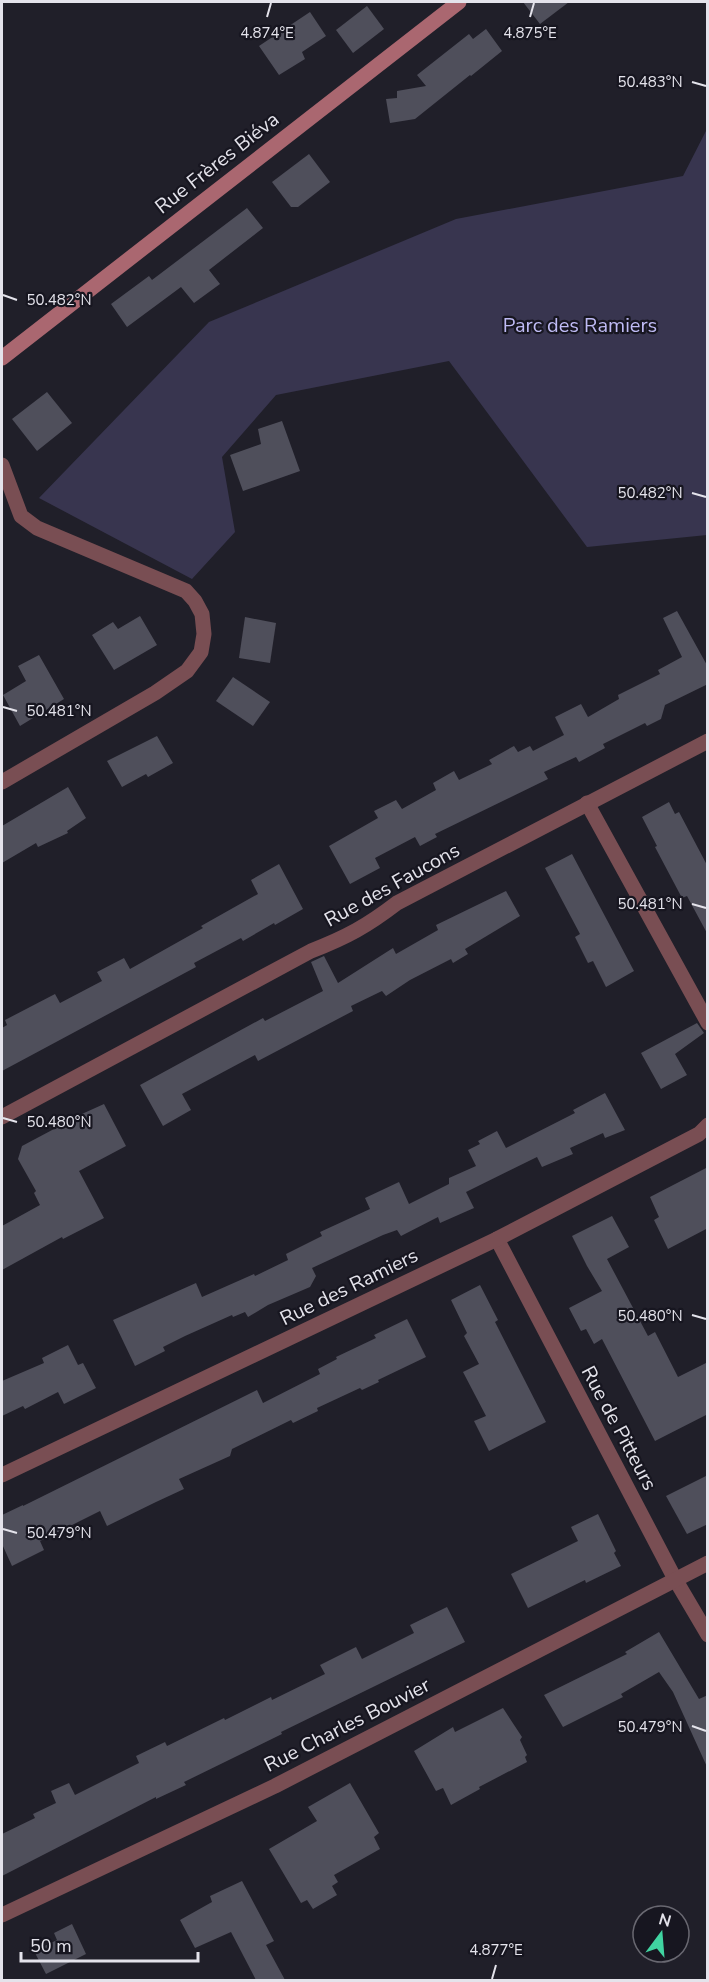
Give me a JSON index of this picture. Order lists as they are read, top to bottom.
{
  "streets": {
    "street": [
      "Rue Frères Biéva",
      "Rue des Faucons",
      "Rue des Ramiers",
      "Rue de Pitteurs",
      "Rue Charles Bouvier"
    ]
  },
  "crossings": [
    ["Rue des Ramiers", "Rue de Pitteurs"],
    ["Rue de Pitteurs", "Rue Charles Bouvier"]
  ],
  "parks": ["Parc des Ramiers"],
  "scale_bar": "50 m",
  "north": "top",
  "coordinates": [
    "4.874°E",
    "4.875°E",
    "50.483°N",
    "50.482°N",
    "50.481°N",
    "50.480°N",
    "50.479°N",
    "4.877°E"
  ]
}
